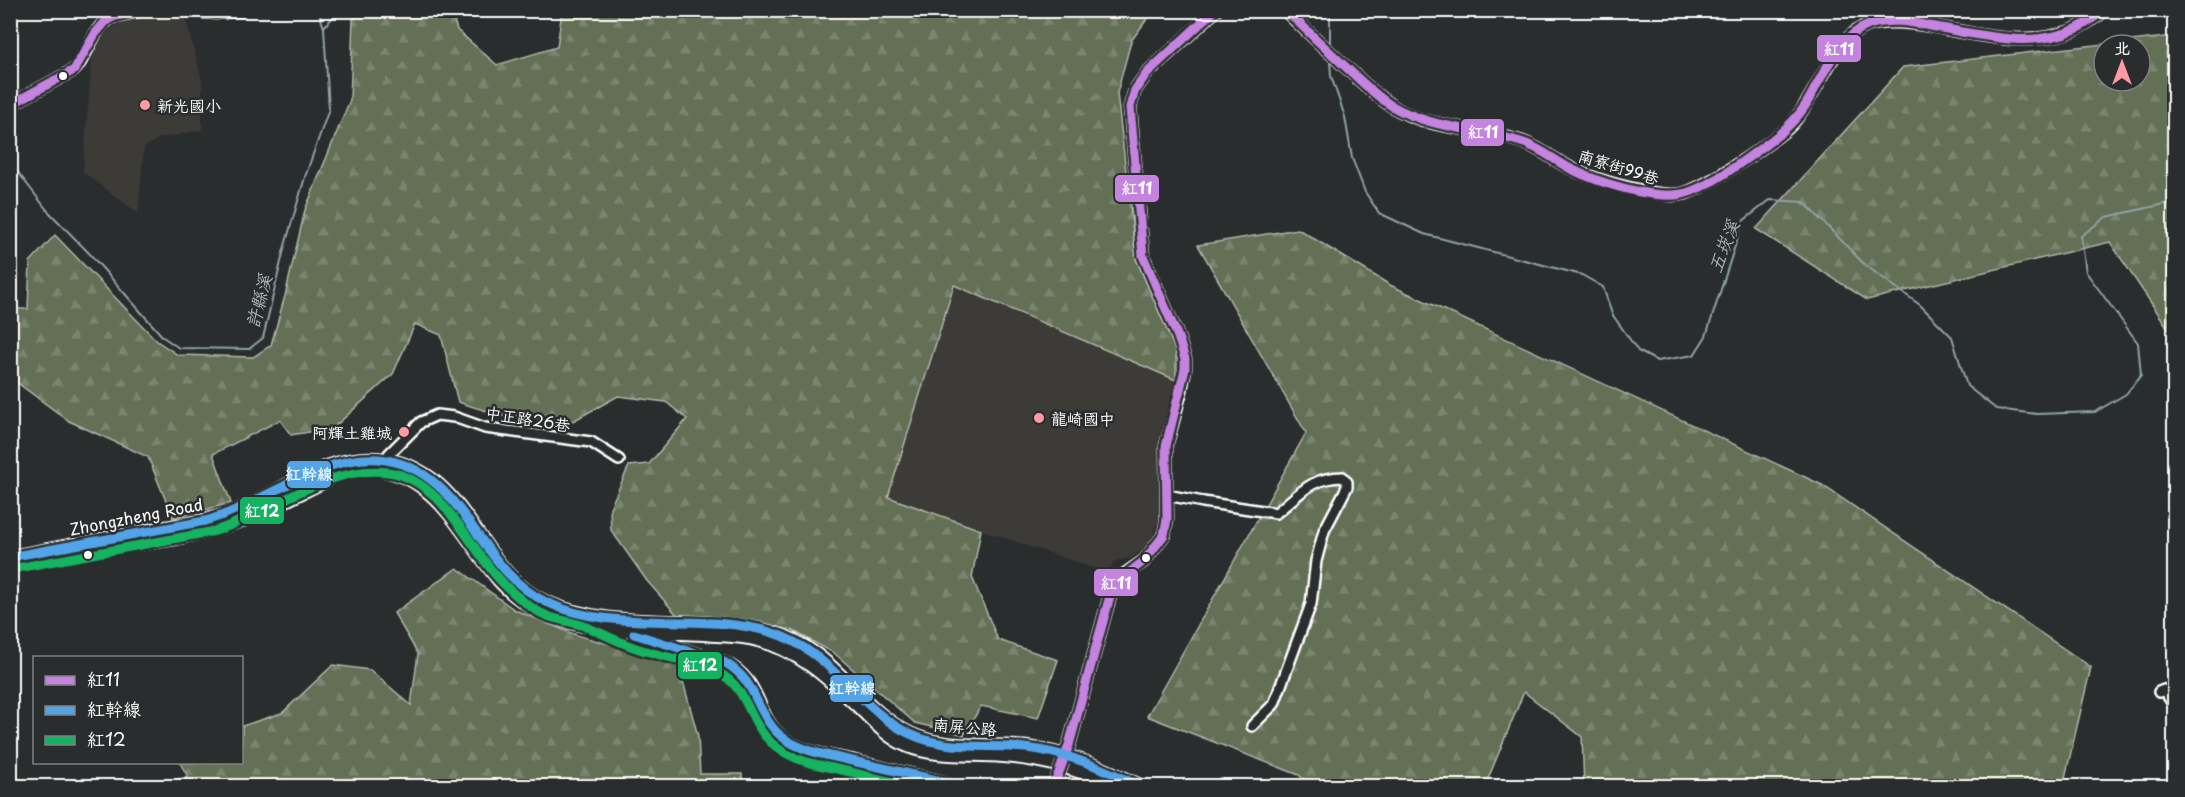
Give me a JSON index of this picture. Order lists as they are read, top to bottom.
{
  "streets": {
    "main road": ["Zhongzheng Road", "南屏公路"],
    "street": ["南寮街99巷", "中正路26巷"]
  },
  "crossings": [
    ["中正路26巷", "Zhongzheng Road"],
    ["Zhongzheng Road", "南屏公路"]
  ],
  "water": ["五崁溪", "許縣溪"],
  "places": ["新光國小", "龍崎國中", "阿輝土雞城"],
  "lines": ["transit line 紅11", "transit line 紅幹線", "transit line 紅12"],
  "legend": ["紅11", "紅幹線", "紅12"],
  "north": "top"
}
